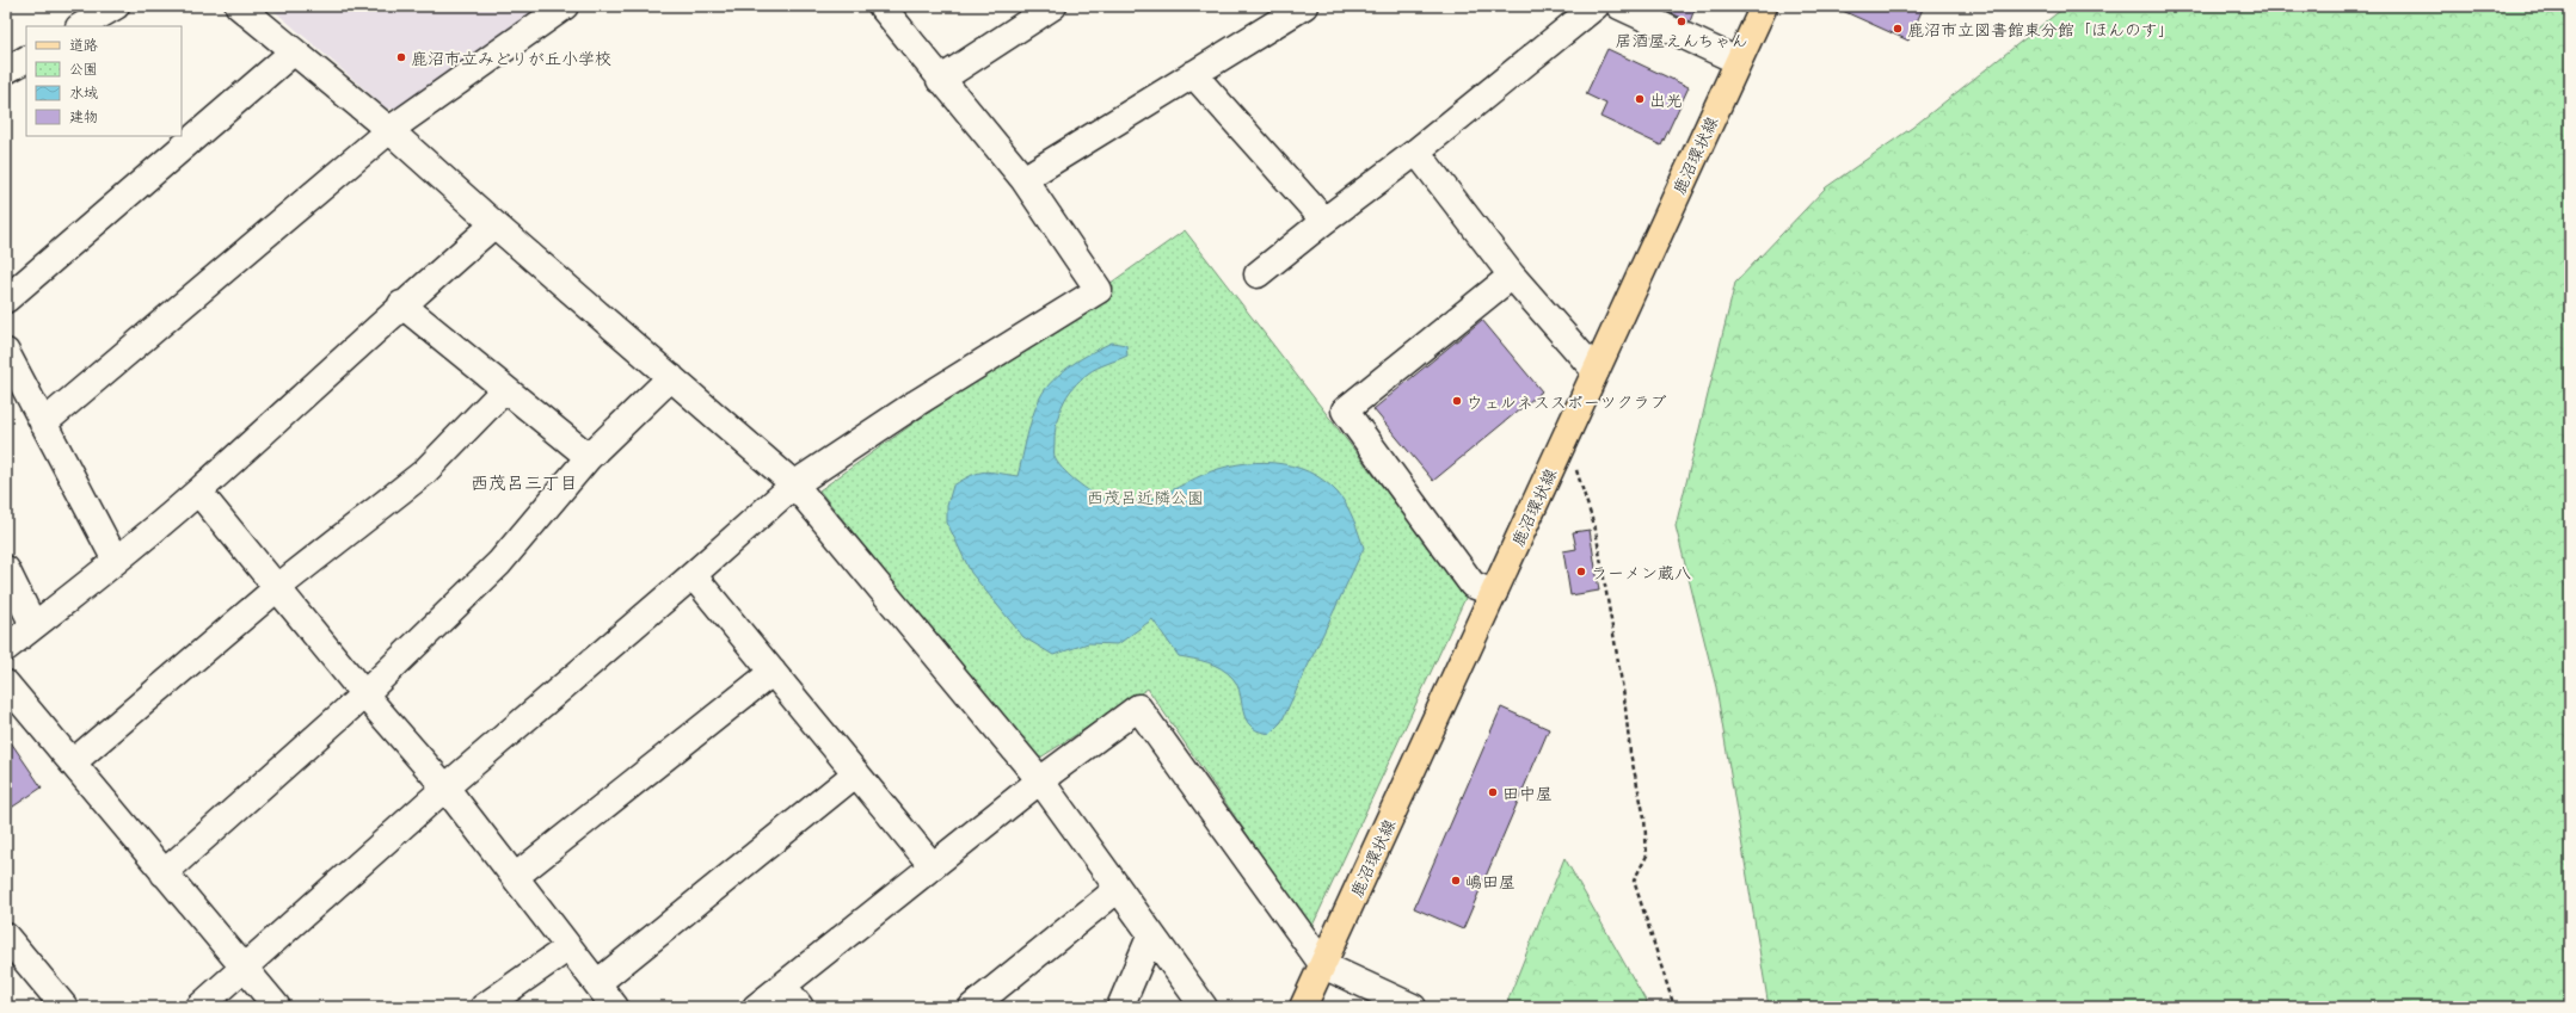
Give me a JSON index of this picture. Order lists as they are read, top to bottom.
{
  "streets": {
    "main road": ["鹿沼環状線"]
  },
  "districts": ["西茂呂三丁目"],
  "parks": ["西茂呂近隣公園"],
  "places": [
    "居酒屋えんちゃん",
    "鹿沼市立図書館東分館「ほんのす」",
    "鹿沼市立みどりが丘小学校",
    "出光",
    "ウェルネススポーツクラブ",
    "ラーメン蔵八",
    "田中屋",
    "嶋田屋"
  ],
  "legend": [
    "道路",
    "公園",
    "水域",
    "建物"
  ]
}
